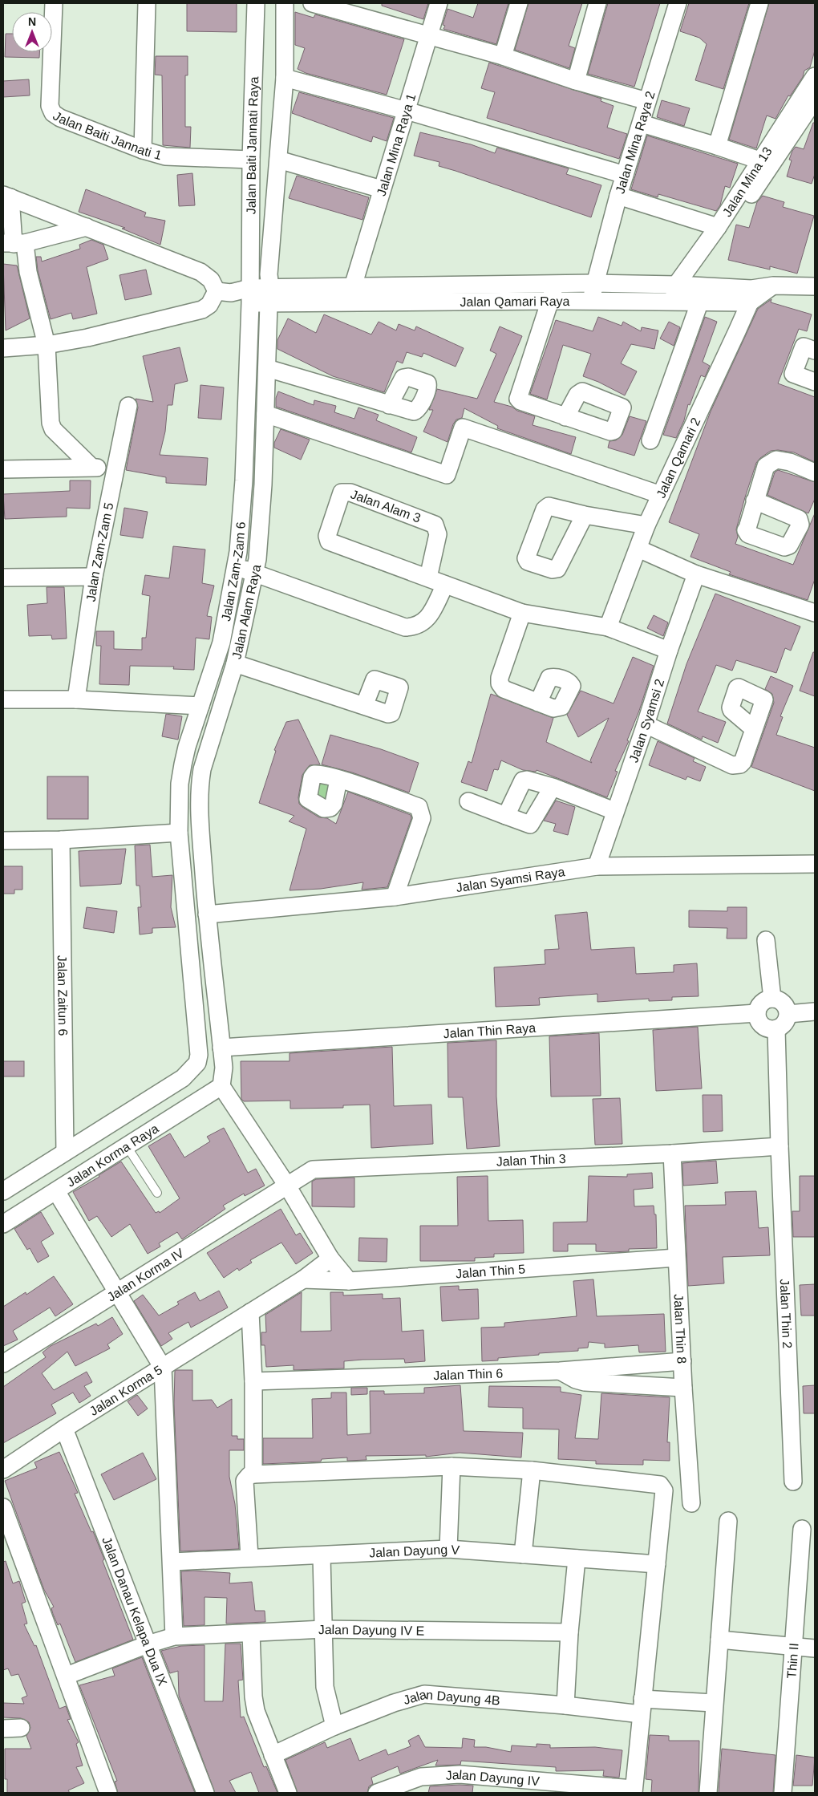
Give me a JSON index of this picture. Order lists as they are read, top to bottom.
{
  "streets": {
    "street": [
      "Jalan Baiti Jannati 1",
      "Jalan Mina Raya 2",
      "Jalan Mina Raya 1",
      "Jalan Baiti Jannati Raya",
      "Jalan Mina 13",
      "Jalan Qamari Raya",
      "Jalan Qamari 2",
      "Jalan Alam 3",
      "Jalan Zam-Zam 5",
      "Jalan Zam-Zam 6",
      "Jalan Alam Raya",
      "Jalan Syamsi 2",
      "Jalan Syamsi Raya",
      "Jalan Zaitun 6",
      "Jalan Thin Raya",
      "Jalan Korma Raya",
      "Jalan Thin 3",
      "Jalan Thin 5",
      "Jalan Korma IV",
      "Jalan Thin 2",
      "Jalan Thin 8",
      "Jalan Thin 6",
      "Jalan Korma 5",
      "Jalan Dayung V",
      "Jalan Danau Kelapa Dua IX",
      "Jalan Dayung IV E",
      "Thin II",
      "Jalan Dayung 4B",
      "Jalan Dayung IV"
    ]
  },
  "crossings": [
    ["Jalan Baiti Jannati 1", "Jalan Baiti Jannati Raya"],
    ["Jalan Mina Raya 2", "Jalan Qamari Raya"],
    ["Jalan Mina Raya 1", "Jalan Qamari Raya"],
    ["Jalan Baiti Jannati Raya", "Jalan Qamari Raya"],
    ["Jalan Baiti Jannati Raya", "Jalan Zam-Zam 6"],
    ["Jalan Mina 13", "Jalan Qamari Raya"],
    ["Jalan Qamari Raya", "Jalan Qamari 2"],
    ["Jalan Qamari Raya", "Jalan Zam-Zam 6"],
    ["Jalan Qamari Raya", "Jalan Alam Raya"],
    ["Jalan Qamari 2", "Jalan Alam 3"],
    ["Jalan Alam 3", "Jalan Syamsi 2"],
    ["Jalan Zam-Zam 6", "Jalan Zaitun 6"],
    ["Jalan Alam Raya", "Jalan Syamsi Raya"],
    ["Jalan Alam Raya", "Jalan Thin Raya"],
    ["Jalan Alam Raya", "Jalan Korma Raya"],
    ["Jalan Syamsi 2", "Jalan Syamsi Raya"],
    ["Jalan Thin Raya", "Jalan Thin 2"],
    ["Jalan Thin 3", "Jalan Korma IV"],
    ["Jalan Thin 3", "Jalan Thin 2"],
    ["Jalan Thin 3", "Jalan Thin 8"],
    ["Jalan Thin 5", "Jalan Thin 8"],
    ["Jalan Thin 5", "Jalan Korma 5"],
    ["Jalan Thin 8", "Jalan Thin 6"],
    ["Jalan Korma 5", "Jalan Danau Kelapa Dua IX"],
    ["Jalan Danau Kelapa Dua IX", "Jalan Dayung IV E"]
  ],
  "north": "top"
}
